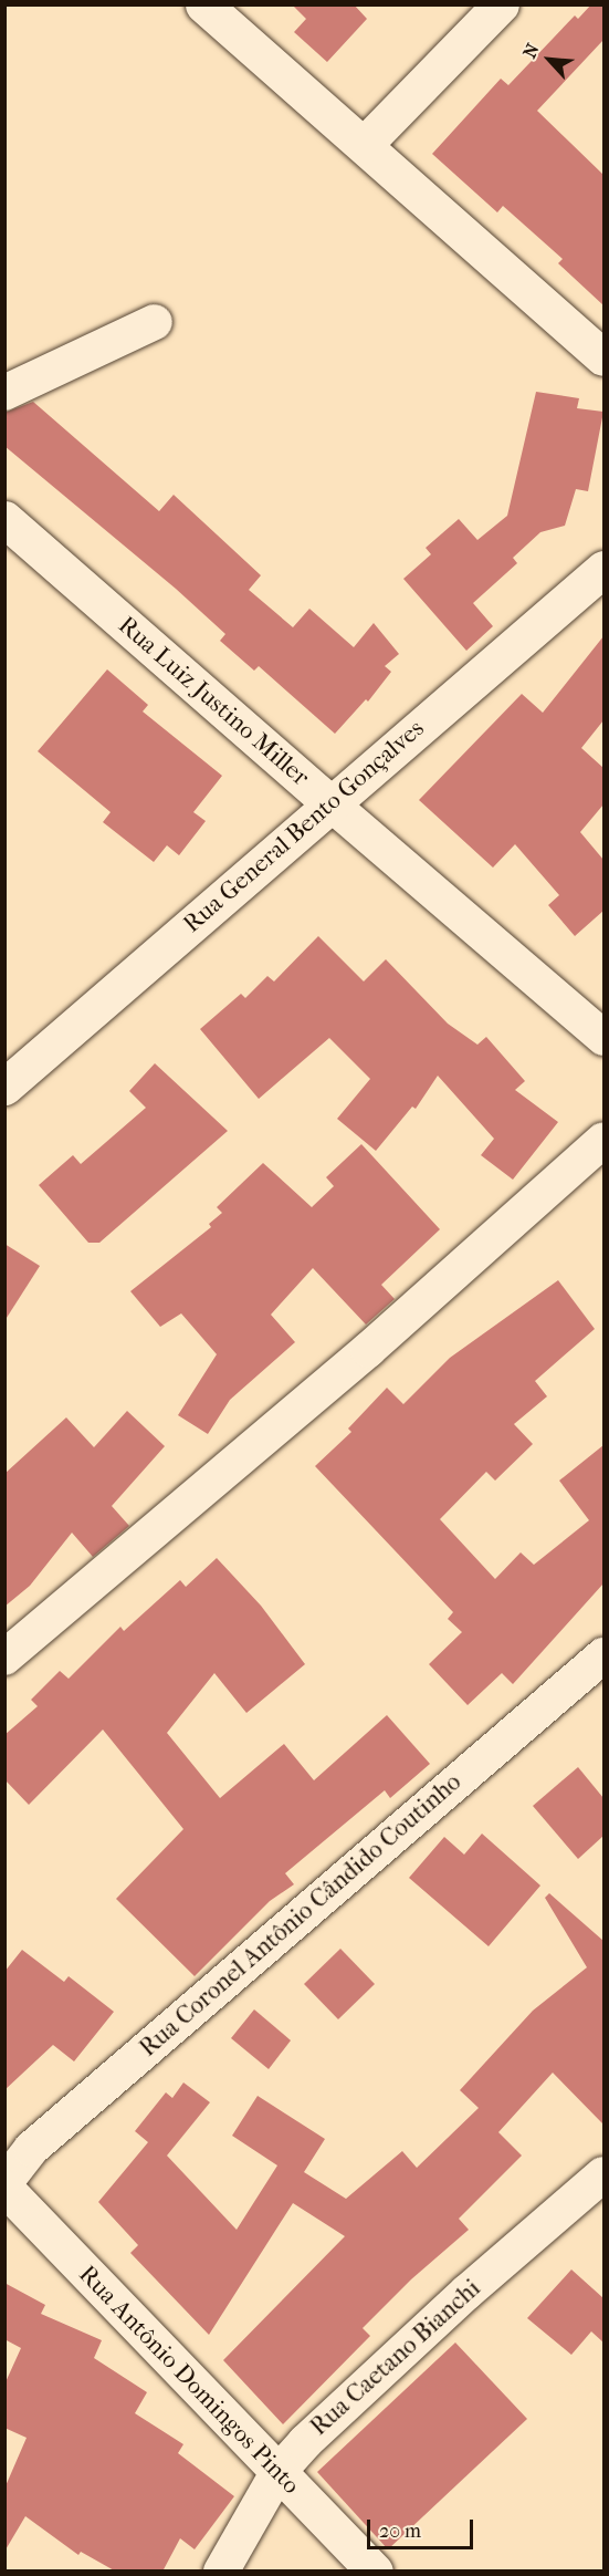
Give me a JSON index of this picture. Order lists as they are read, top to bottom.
{
  "streets": {
    "main road": ["Rua Luiz Justino Miller", "Rua General Bento Gonçalves", "Rua Antônio Domingos Pinto"],
    "street": ["Rua Coronel Antônio Cândido Coutinho", "Rua Caetano Bianchi"]
  },
  "crossings": [
    ["Rua Luiz Justino Miller", "Rua General Bento Gonçalves"],
    ["Rua Coronel Antônio Cândido Coutinho", "Rua Antônio Domingos Pinto"],
    ["Rua Caetano Bianchi", "Rua Antônio Domingos Pinto"]
  ],
  "scale_bar": "20 m",
  "north": "top left"
}
